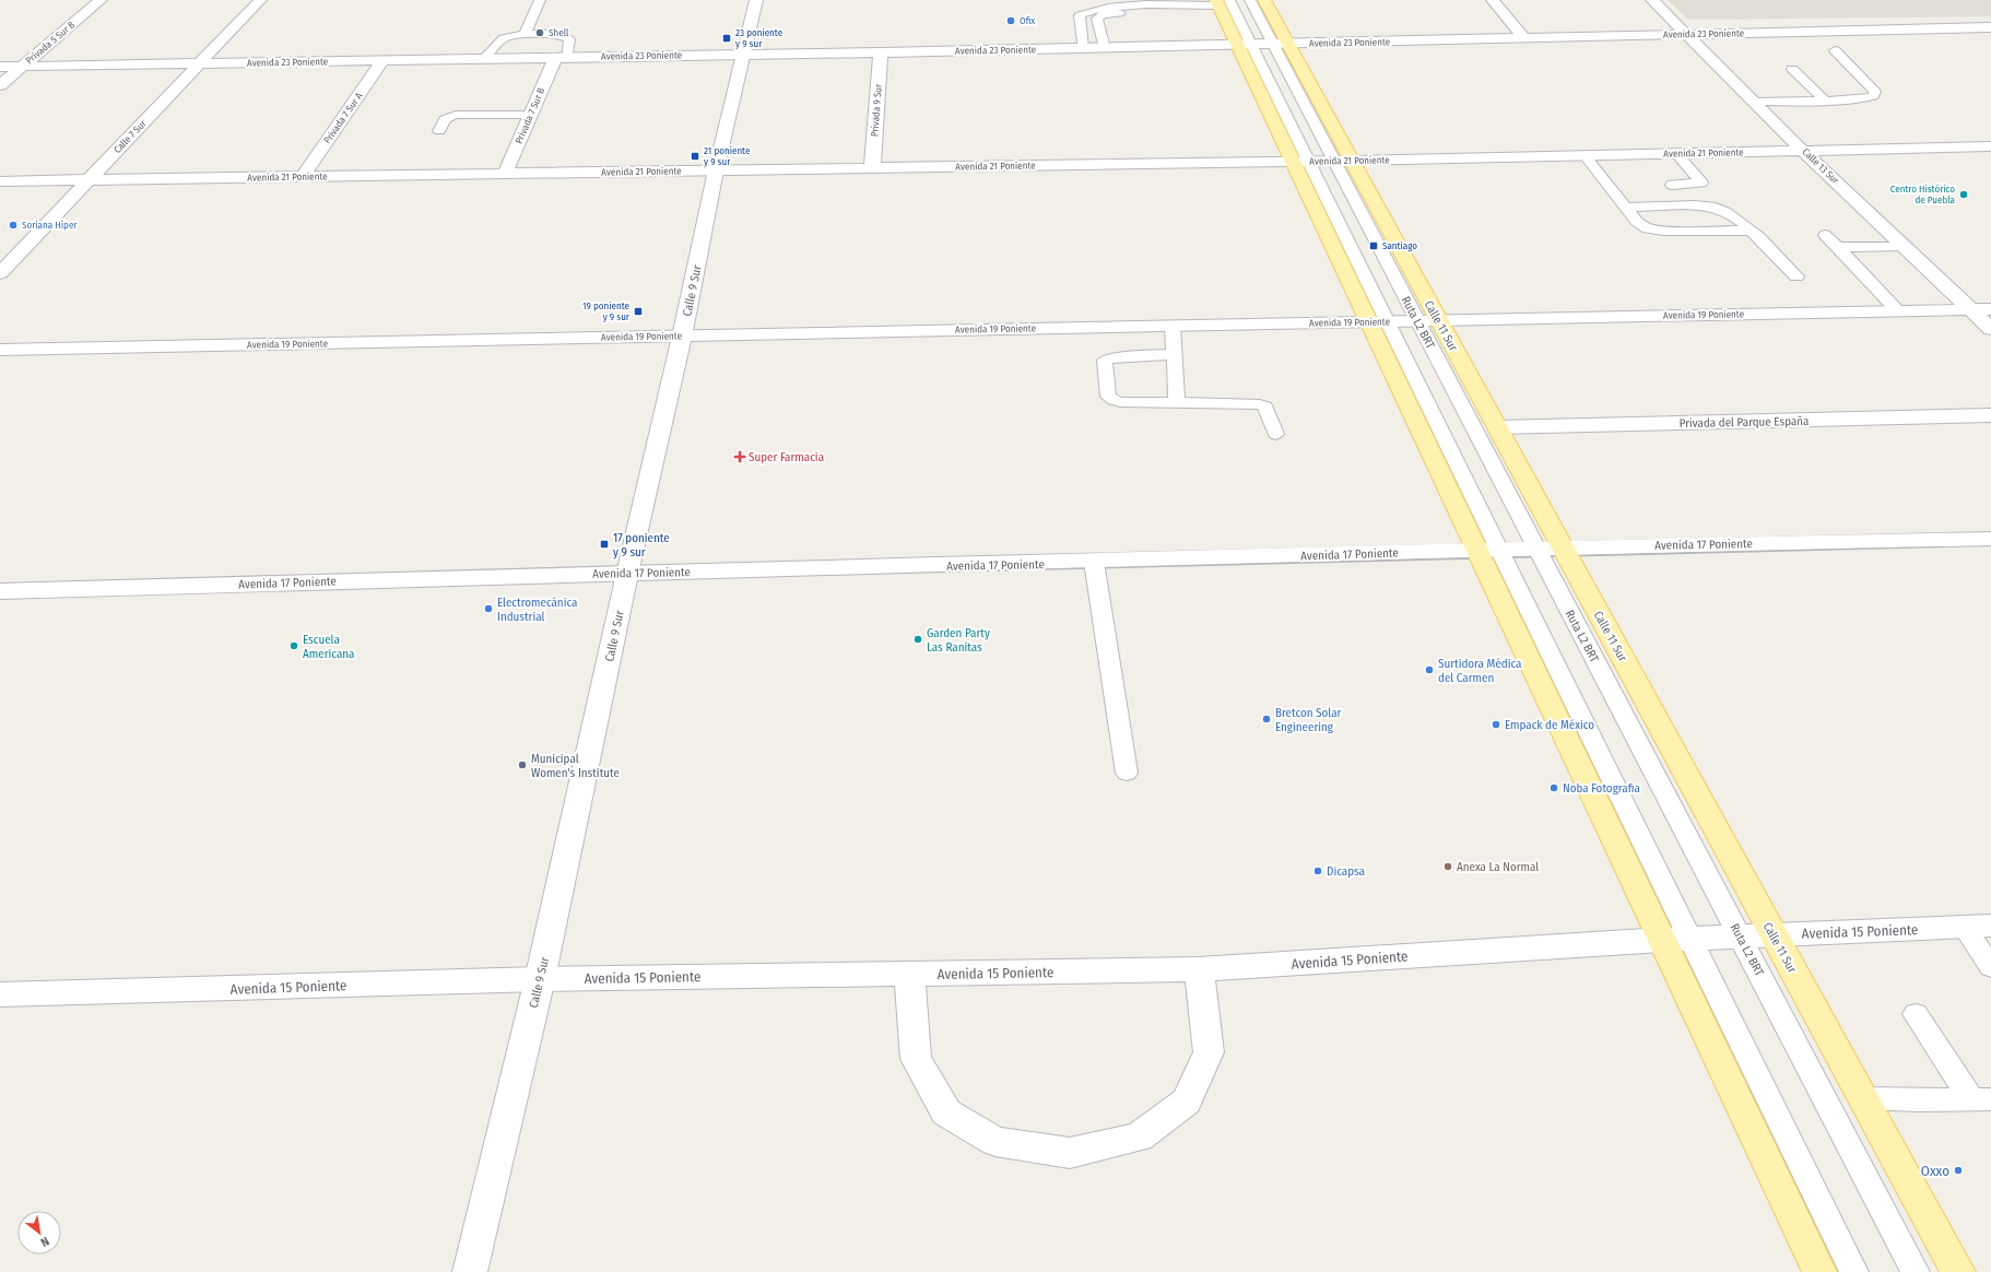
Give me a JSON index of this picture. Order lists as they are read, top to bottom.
{
  "streets": {
    "main road": ["Calle 11 Sur"],
    "street": [
      "Avenida 23 Poniente",
      "Privada 5 Sur B",
      "Privada 9 Sur",
      "Privada 7 Sur B",
      "Privada 7 Sur A",
      "Calle 7 Sur",
      "Avenida 21 Poniente",
      "Calle 13 Sur",
      "Calle 9 Sur",
      "Avenida 19 Poniente",
      "Privada del Parque España",
      "Avenida 17 Poniente",
      "Avenida 15 Poniente"
    ],
    "lane": ["Ruta L2 BRT"]
  },
  "crossings": [
    ["Avenida 23 Poniente", "Privada 5 Sur B"],
    ["Avenida 23 Poniente", "Privada 9 Sur"],
    ["Avenida 23 Poniente", "Privada 7 Sur B"],
    ["Avenida 23 Poniente", "Privada 7 Sur A"],
    ["Avenida 23 Poniente", "Calle 7 Sur"],
    ["Avenida 23 Poniente", "Calle 13 Sur"],
    ["Avenida 23 Poniente", "Calle 9 Sur"],
    ["Avenida 23 Poniente", "Ruta L2 BRT"],
    ["Privada 9 Sur", "Avenida 21 Poniente"],
    ["Privada 7 Sur B", "Avenida 21 Poniente"],
    ["Privada 7 Sur A", "Avenida 21 Poniente"],
    ["Calle 7 Sur", "Avenida 21 Poniente"],
    ["Avenida 21 Poniente", "Calle 13 Sur"],
    ["Avenida 21 Poniente", "Calle 9 Sur"],
    ["Avenida 21 Poniente", "Ruta L2 BRT"],
    ["Avenida 21 Poniente", "Calle 11 Sur"],
    ["Calle 13 Sur", "Avenida 19 Poniente"],
    ["Calle 9 Sur", "Avenida 19 Poniente"],
    ["Calle 9 Sur", "Avenida 17 Poniente"],
    ["Calle 9 Sur", "Avenida 15 Poniente"],
    ["Avenida 19 Poniente", "Ruta L2 BRT"],
    ["Avenida 19 Poniente", "Calle 11 Sur"],
    ["Ruta L2 BRT", "Calle 11 Sur"],
    ["Ruta L2 BRT", "Avenida 17 Poniente"],
    ["Ruta L2 BRT", "Avenida 15 Poniente"],
    ["Calle 11 Sur", "Privada del Parque España"],
    ["Calle 11 Sur", "Avenida 17 Poniente"],
    ["Calle 11 Sur", "Avenida 15 Poniente"]
  ],
  "places": {
    "other": [
      "Ofix",
      "Shell",
      "Centro Histórico de Puebla",
      "Soriana Híper",
      "Electromecánica Industrial",
      "Garden Party Las Ranitas",
      "Escuela Americana",
      "Surtidora Médica del Carmen",
      "Bretcon Solar Engineering",
      "Empack de México",
      "Municipal Women's Institute",
      "Noba Fotografia",
      "Anexa La Normal",
      "Dicapsa",
      "Oxxo"
    ],
    "transit": [
      "23 poniente y 9 sur",
      "21 poniente y 9 sur",
      "Santiago",
      "19 poniente y 9 sur",
      "17 poniente y 9 sur"
    ],
    "health": ["Super Farmacia"]
  },
  "north": "bottom right"
}
